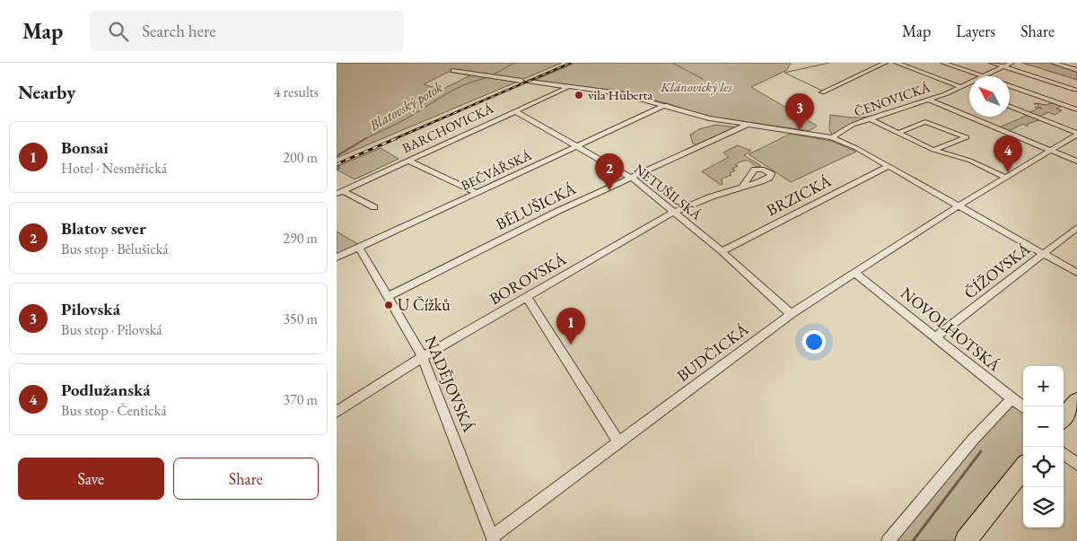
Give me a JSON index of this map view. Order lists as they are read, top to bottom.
{
  "streets": {
    "street": [
      "ČENOVICKÁ",
      "BARCHOVICKÁ",
      "BEČVÁŘSKÁ",
      "NETUŠILSKÁ",
      "BRZICKÁ",
      "BĚLUŠICKÁ",
      "ČÍŽOVSKÁ",
      "BOROVSKÁ",
      "NOVOLHOTSKÁ",
      "BUDČICKÁ",
      "NADĚJOVSKÁ"
    ]
  },
  "crossings": [
    ["BARCHOVICKÁ", "NETUŠILSKÁ"],
    ["BEČVÁŘSKÁ", "NETUŠILSKÁ"],
    ["BEČVÁŘSKÁ", "NADĚJOVSKÁ"],
    ["NETUŠILSKÁ", "BRZICKÁ"],
    ["NETUŠILSKÁ", "BĚLUŠICKÁ"],
    ["NETUŠILSKÁ", "BOROVSKÁ"],
    ["NETUŠILSKÁ", "BUDČICKÁ"],
    ["BĚLUŠICKÁ", "NADĚJOVSKÁ"],
    ["ČÍŽOVSKÁ", "NOVOLHOTSKÁ"],
    ["BOROVSKÁ", "NADĚJOVSKÁ"],
    ["NOVOLHOTSKÁ", "BUDČICKÁ"],
    ["BUDČICKÁ", "NADĚJOVSKÁ"]
  ],
  "water": ["Blatovský potok"],
  "parks": ["Klánovický les"],
  "places": ["vila Huberta", "U Čížků"],
  "north": "top left",
  "page": {
    "header": "Map",
    "search": "Search here",
    "nav": ["Map", "Layers", "Share"],
    "heading": ["Nearby", "4 results"],
    "pins": [
      "3",
      "4",
      "2",
      "1"
    ],
    "list": [
      {
        "mark": "1",
        "name": "Bonsai",
        "note": "Hotel · Nesměřická",
        "value": "200 m"
      },
      {
        "mark": "2",
        "name": "Blatov sever",
        "note": "Bus stop · Bělušická",
        "value": "290 m"
      },
      {
        "mark": "3",
        "name": "Pilovská",
        "note": "Bus stop · Pilovská",
        "value": "350 m"
      },
      {
        "mark": "4",
        "name": "Podlužanská",
        "note": "Bus stop · Čentická",
        "value": "370 m"
      }
    ],
    "map_buttons": ["+", "−"],
    "buttons": ["Save", "Share"]
  }
}
